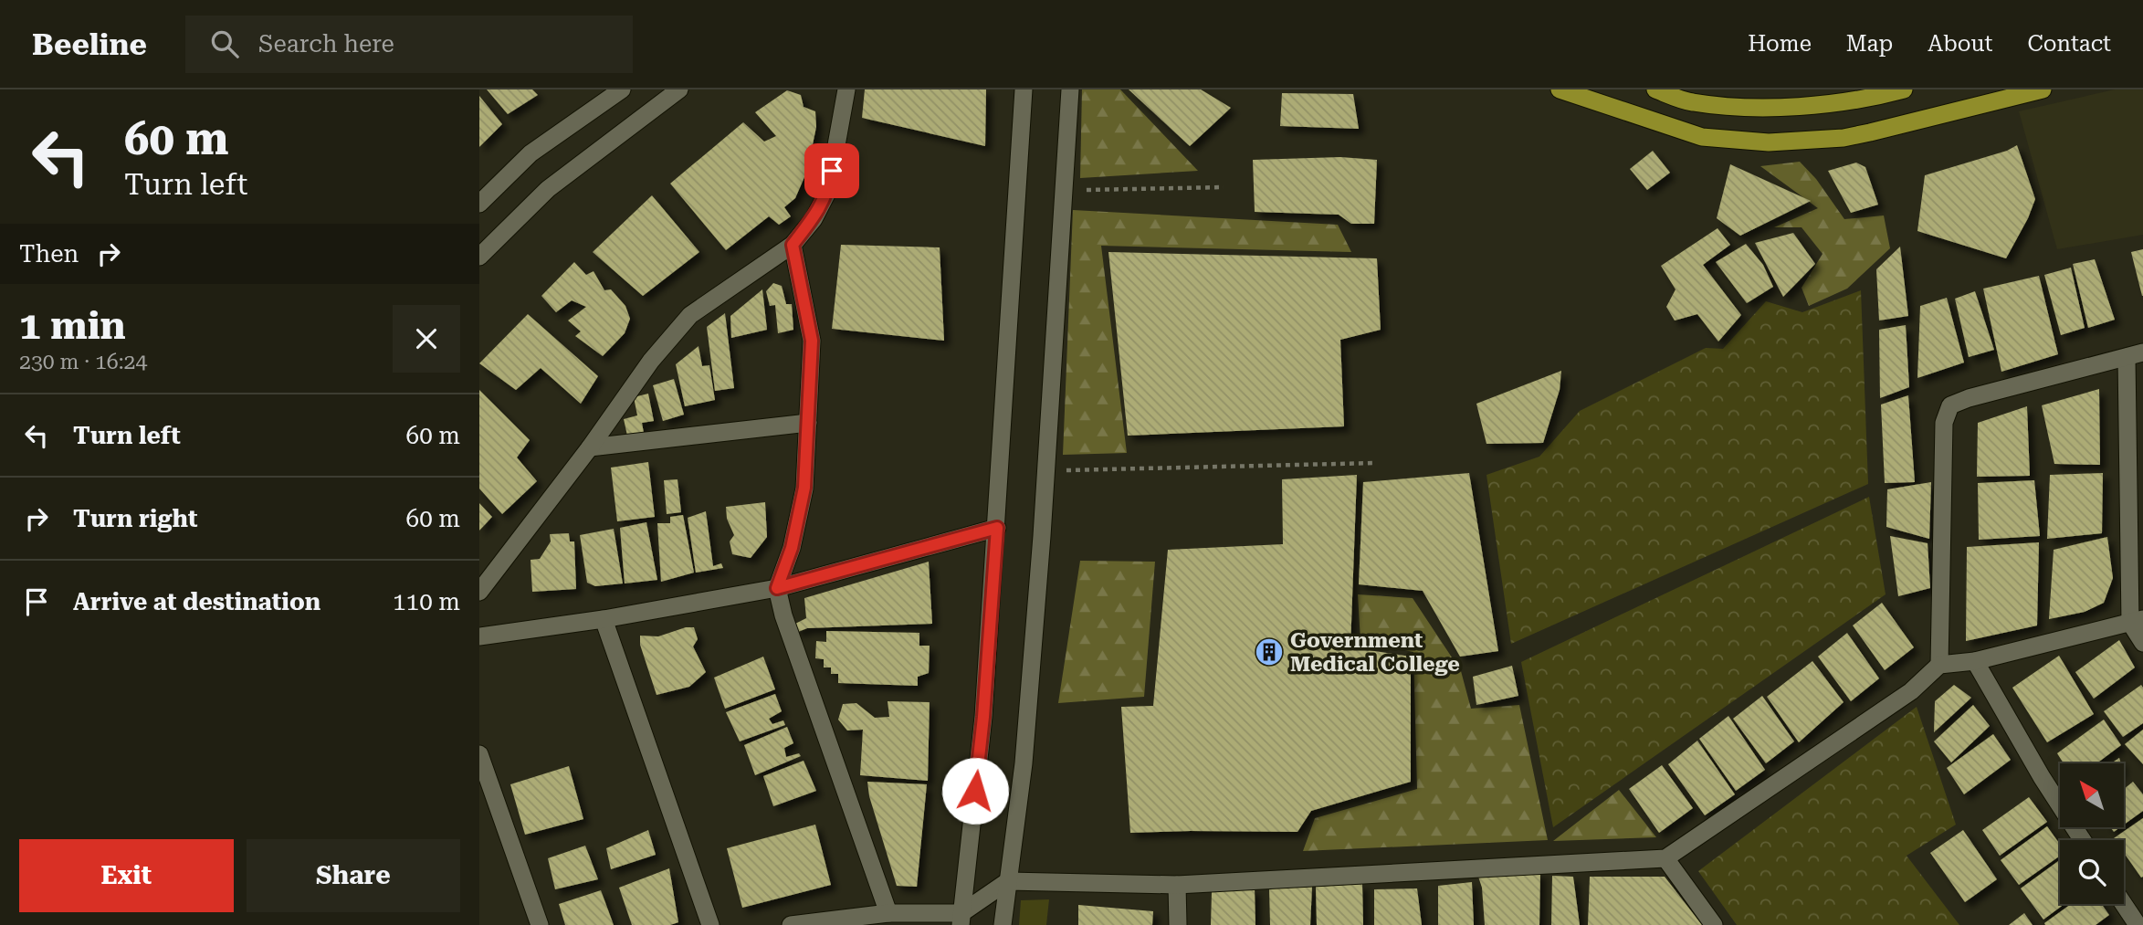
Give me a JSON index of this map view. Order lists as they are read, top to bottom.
{
  "places": {
    "building": ["Government Medical College"]
  },
  "north": "top left",
  "page": {
    "header": "Beeline",
    "search": "Search here",
    "nav": [
      "Home",
      "Map",
      "About",
      "Contact"
    ],
    "turn": ["60 m", "Turn left"],
    "then": "Then",
    "heading": ["1 min", "230 m · 16:24"],
    "list": [
      {
        "name": "Turn left",
        "value": "60 m"
      },
      {
        "name": "Turn right",
        "value": "60 m"
      },
      {
        "name": "Arrive at destination",
        "value": "110 m"
      }
    ],
    "buttons": ["Exit", "Share"]
  }
}
